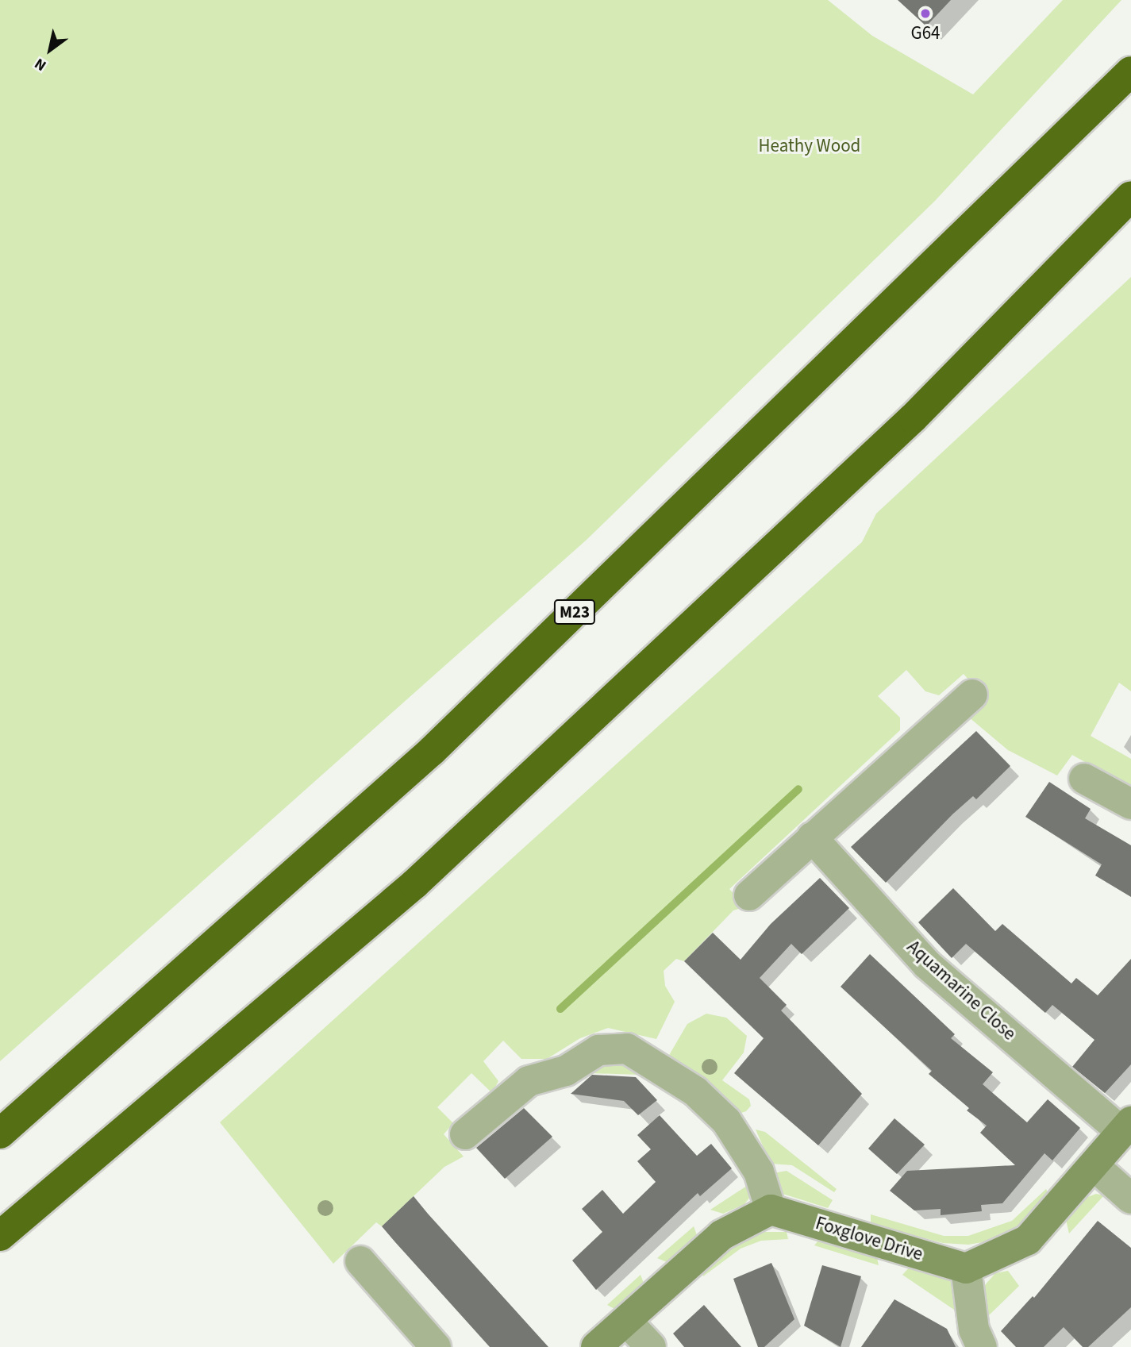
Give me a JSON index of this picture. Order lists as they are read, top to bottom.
{
  "streets": {
    "highway": ["M23"],
    "street": ["Aquamarine Close", "Foxglove Drive"]
  },
  "parks": ["Heathy Wood"],
  "places": ["G64"],
  "north": "bottom left"
}
